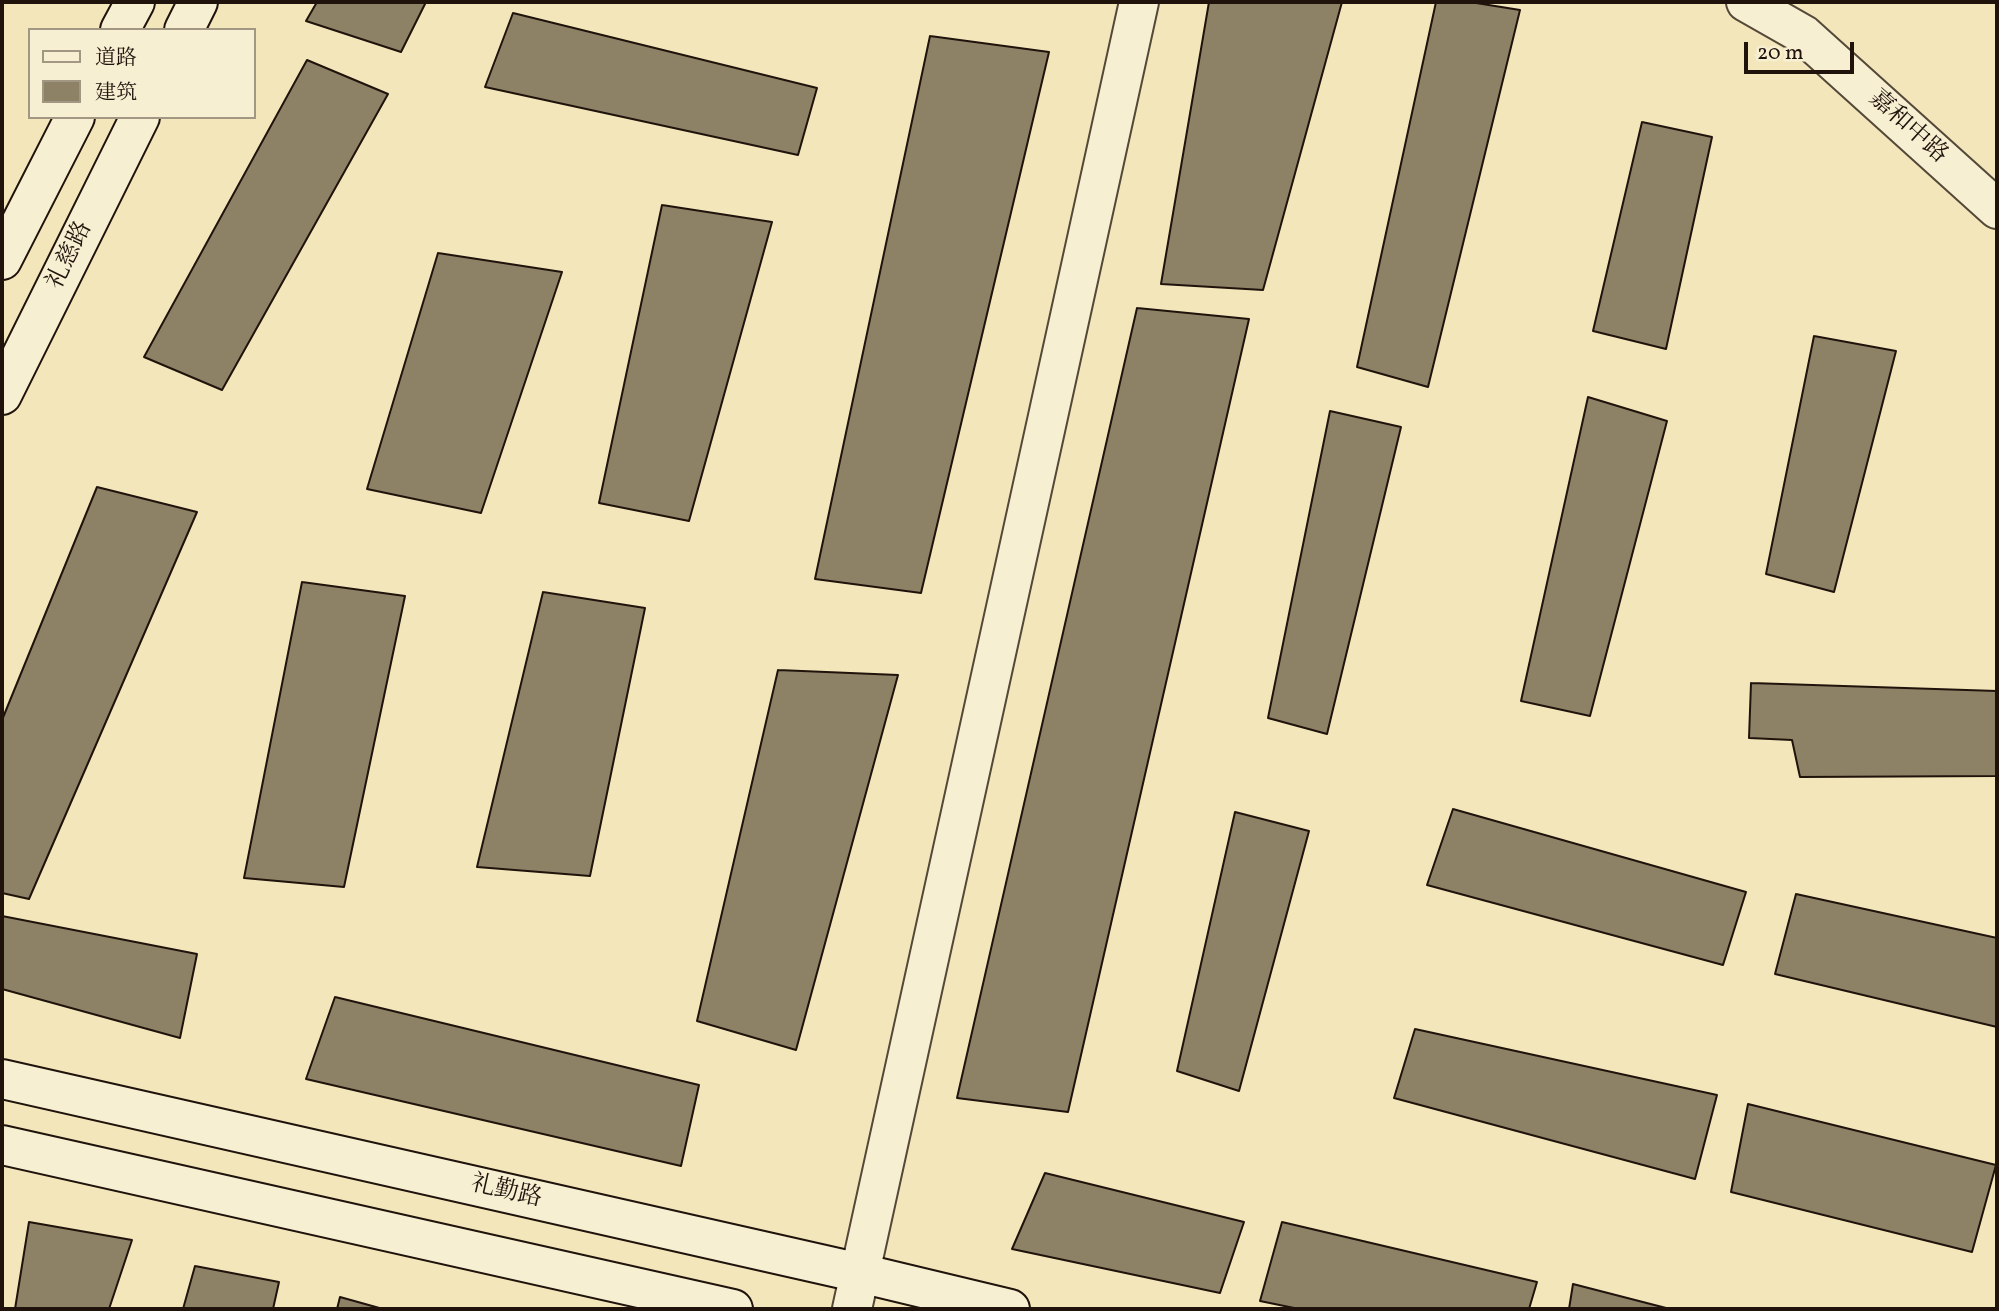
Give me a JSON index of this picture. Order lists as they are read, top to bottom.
{
  "streets": {
    "main road": ["嘉和中路", "礼慈路", "礼勤路"]
  },
  "legend": ["道路", "建筑"],
  "scale_bar": "20 m"
}
